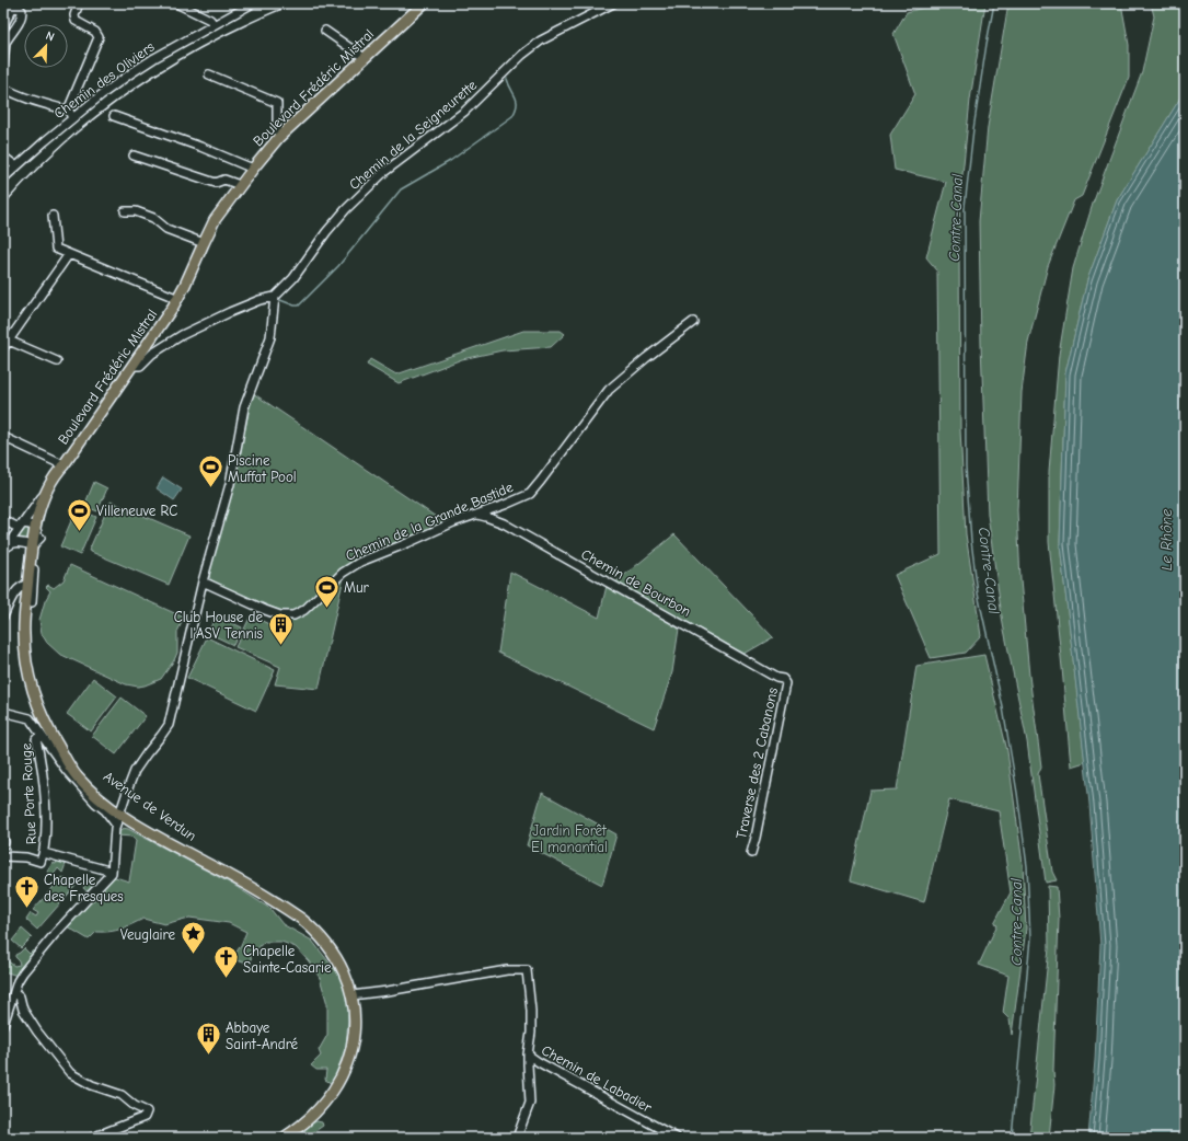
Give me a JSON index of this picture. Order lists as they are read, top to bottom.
{
  "streets": {
    "main road": ["Boulevard Frédéric Mistral", "Avenue de Verdun"],
    "street": [
      "Chemin des Oliviers",
      "Chemin de la Seigneurette",
      "Chemin de la Grande Bastide",
      "Chemin de Bourbon",
      "Traverse des 2 Cabanons",
      "Rue Porte Rouge",
      "Chemin de Labadier"
    ]
  },
  "crossings": [
    ["Boulevard Frédéric Mistral", "Avenue de Verdun"],
    ["Chemin de la Grande Bastide", "Chemin de Bourbon"],
    ["Chemin de Bourbon", "Traverse des 2 Cabanons"],
    ["Avenue de Verdun", "Chemin de Labadier"]
  ],
  "water": ["Contre-Canal", "Le Rhône"],
  "parks": ["Jardin Forêt El manantial"],
  "places": {
    "sports": ["Piscine Muffat Pool", "Villeneuve RC", "Mur"],
    "building": ["Club House de l'ASV Tennis", "Abbaye Saint-André"],
    "church": ["Chapelle des Fresques", "Chapelle Sainte-Casarie"],
    "place": ["Veuglaire"]
  },
  "north": "top right"
}
